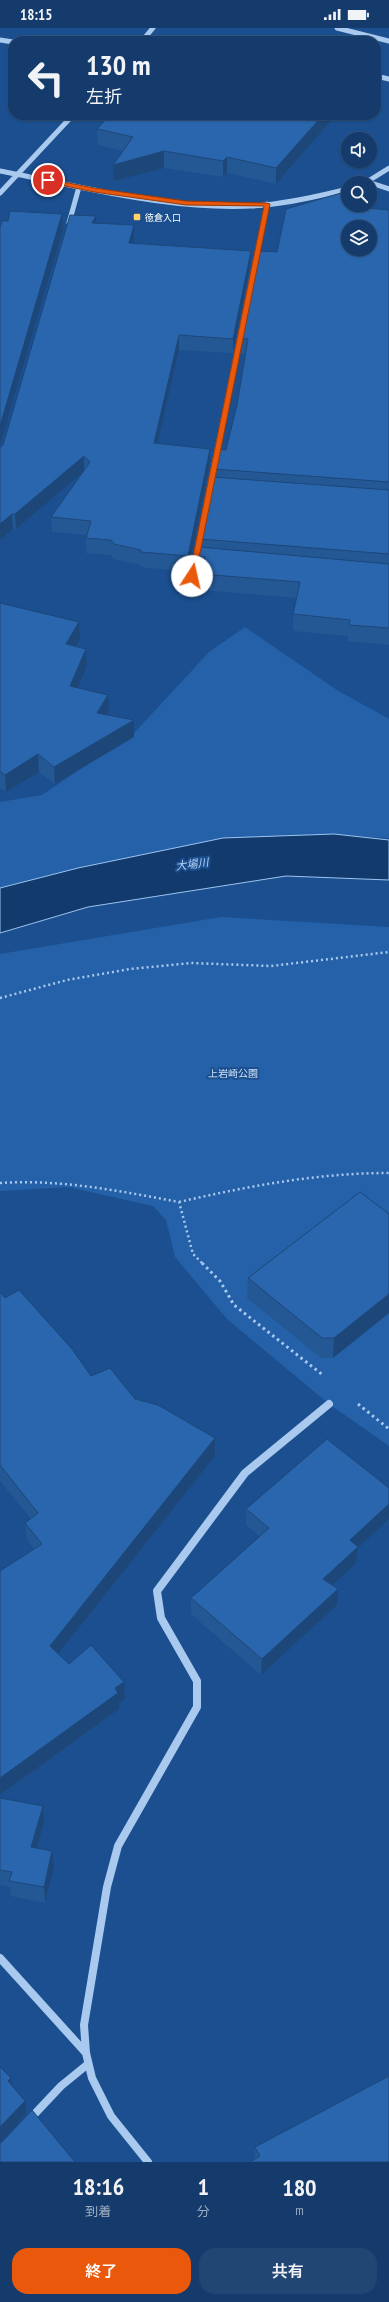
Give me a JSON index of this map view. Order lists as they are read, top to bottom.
{
  "water": ["大場川"],
  "parks": ["上岩崎公園"],
  "places": {
    "transit": ["徳倉入口"]
  },
  "page": {
    "status": "18:15",
    "turn": ["130 m", "左折"],
    "eta": [
      "18:16",
      "到着",
      "1",
      "分",
      "180",
      "m"
    ],
    "buttons": ["終了", "共有"]
  }
}
